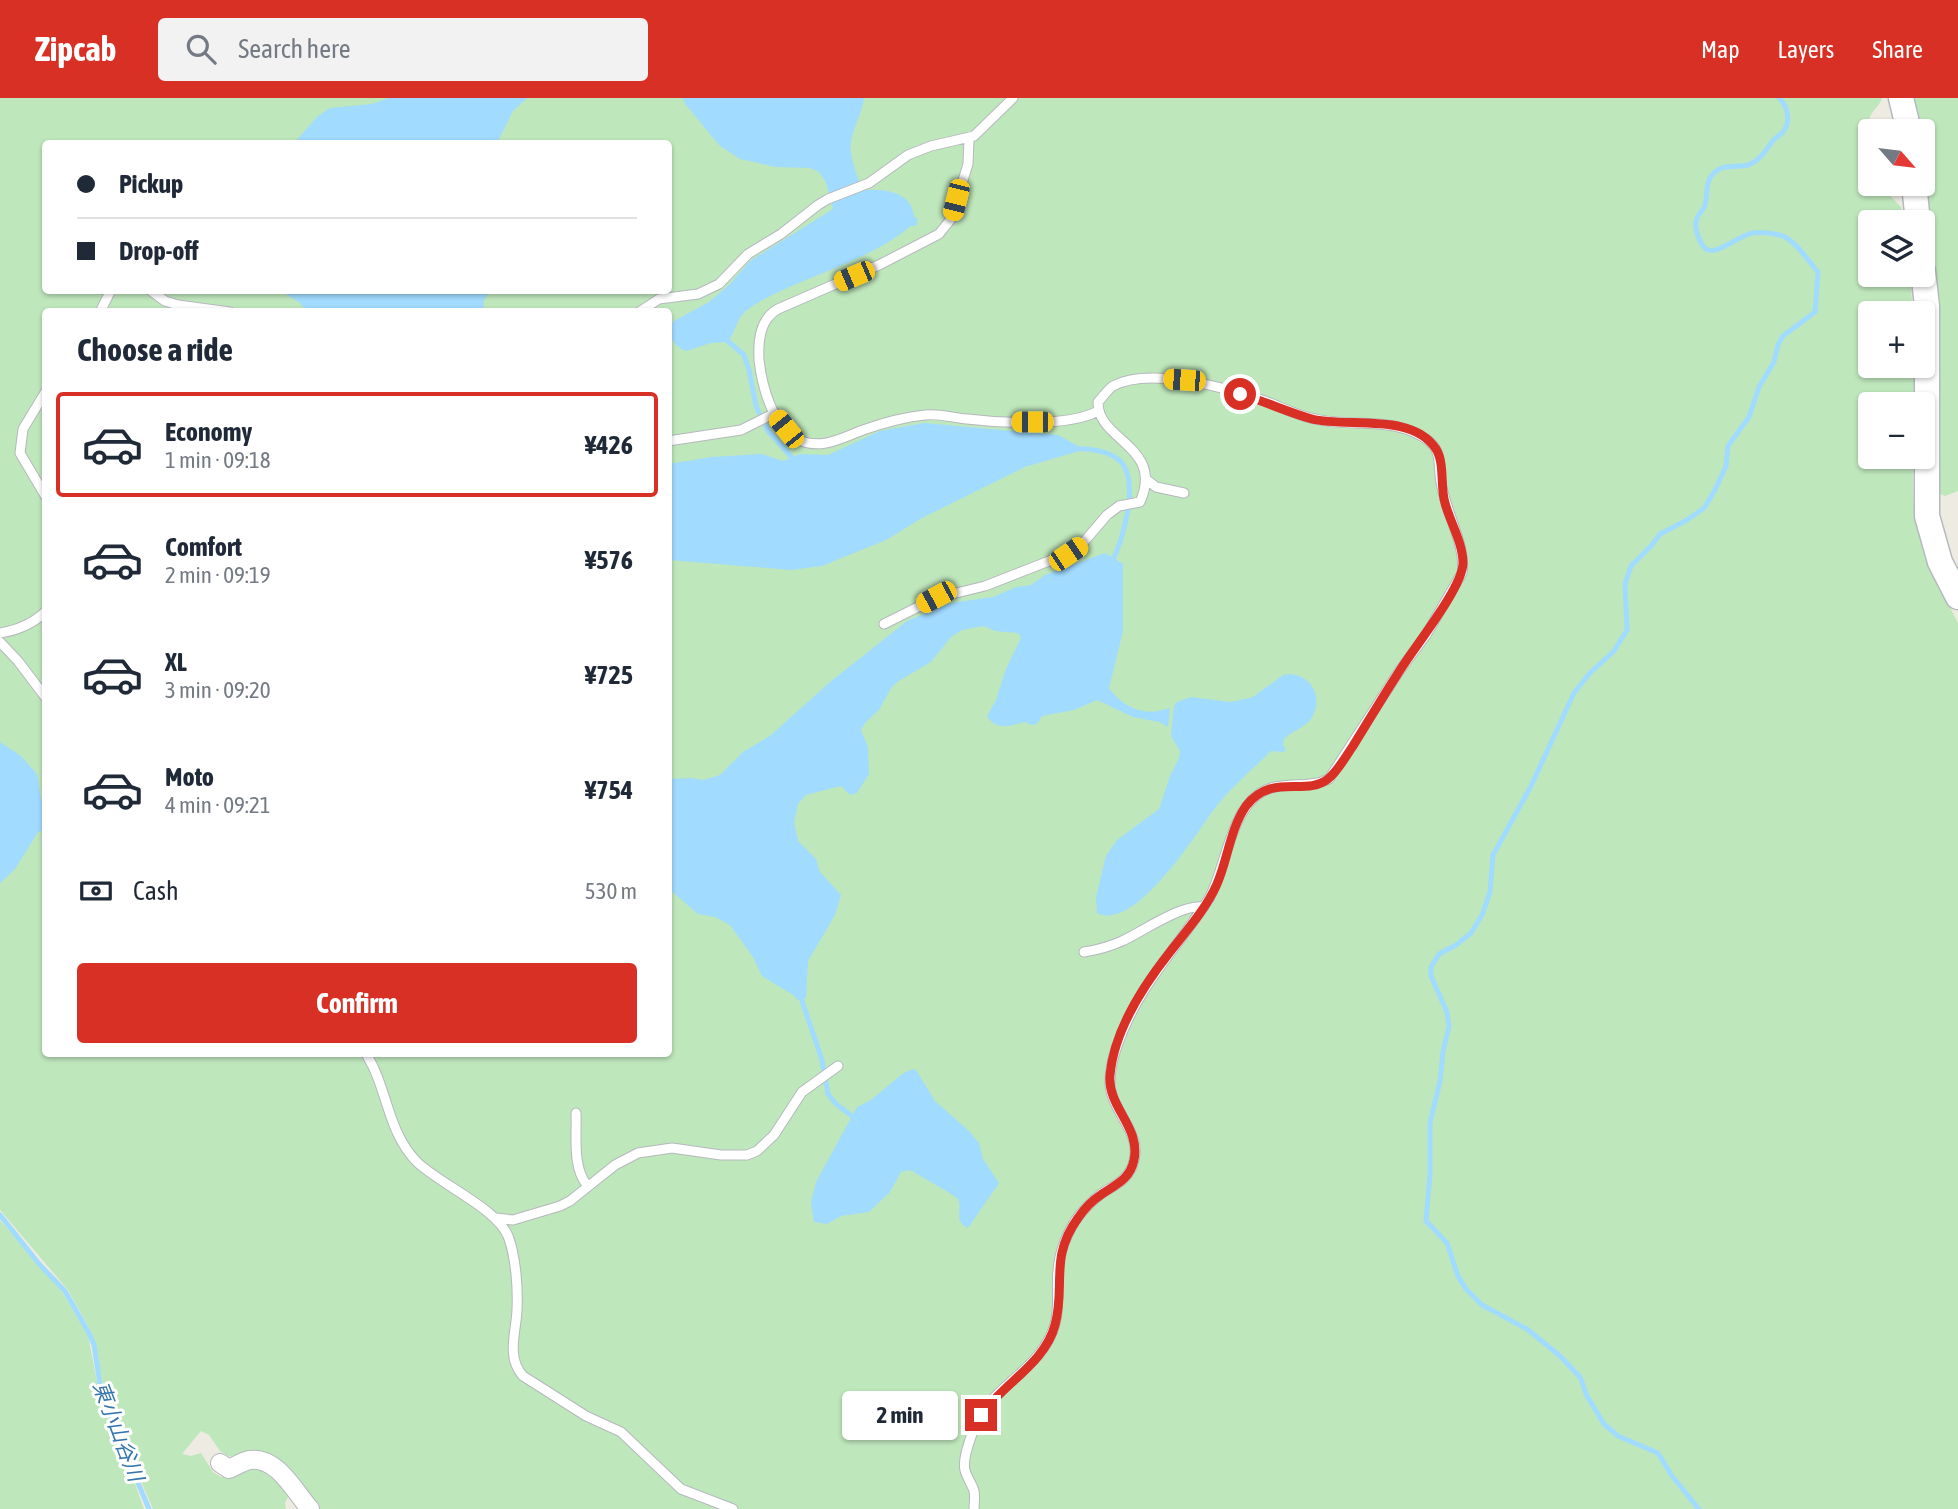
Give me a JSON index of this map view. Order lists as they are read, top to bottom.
{
  "water": ["東小山谷川"],
  "north": "bottom right",
  "page": {
    "header": "Zipcab",
    "search": "Search here",
    "nav": ["Map", "Layers", "Share"],
    "map_buttons": ["+", "−"],
    "banner": ["Pickup", "Drop-off"],
    "heading": "Choose a ride",
    "list": [
      {
        "name": "Economy",
        "note": "1 min · 09:18",
        "value": "¥426"
      },
      {
        "name": "Comfort",
        "note": "2 min · 09:19",
        "value": "¥576"
      },
      {
        "name": "XL",
        "note": "3 min · 09:20",
        "value": "¥725"
      },
      {
        "name": "Moto",
        "note": "4 min · 09:21",
        "value": "¥754"
      }
    ],
    "pay": ["Cash", "530 m"],
    "buttons": "Confirm",
    "bubble": "2 min"
  }
}
